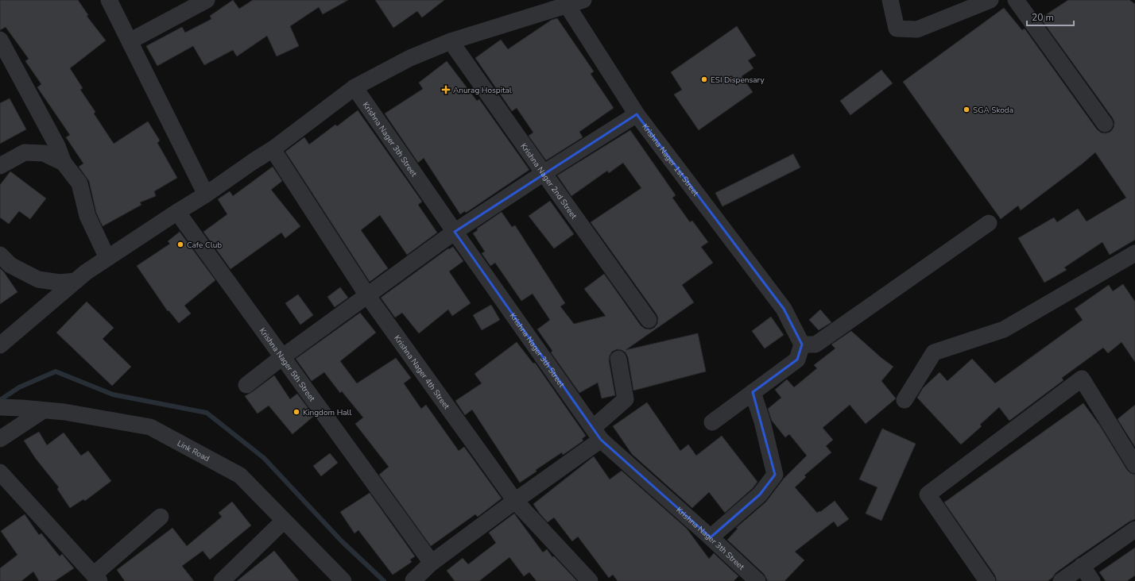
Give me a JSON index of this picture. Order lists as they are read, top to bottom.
{
  "streets": {
    "street": [
      "Krishna Nager 3th Street",
      "Krishna Nager 1st Street",
      "Krishna Nager 2nd Street",
      "Krishna Nager 5th Street",
      "Krishna Nager 4th Street",
      "Link Road"
    ]
  },
  "places": {
    "other": [
      "ESI Dispensary",
      "SGA Skoda",
      "Cafe Club",
      "Kingdom Hall"
    ],
    "health": ["Anurag Hospital"]
  },
  "scale_bar": "20 m"
}
